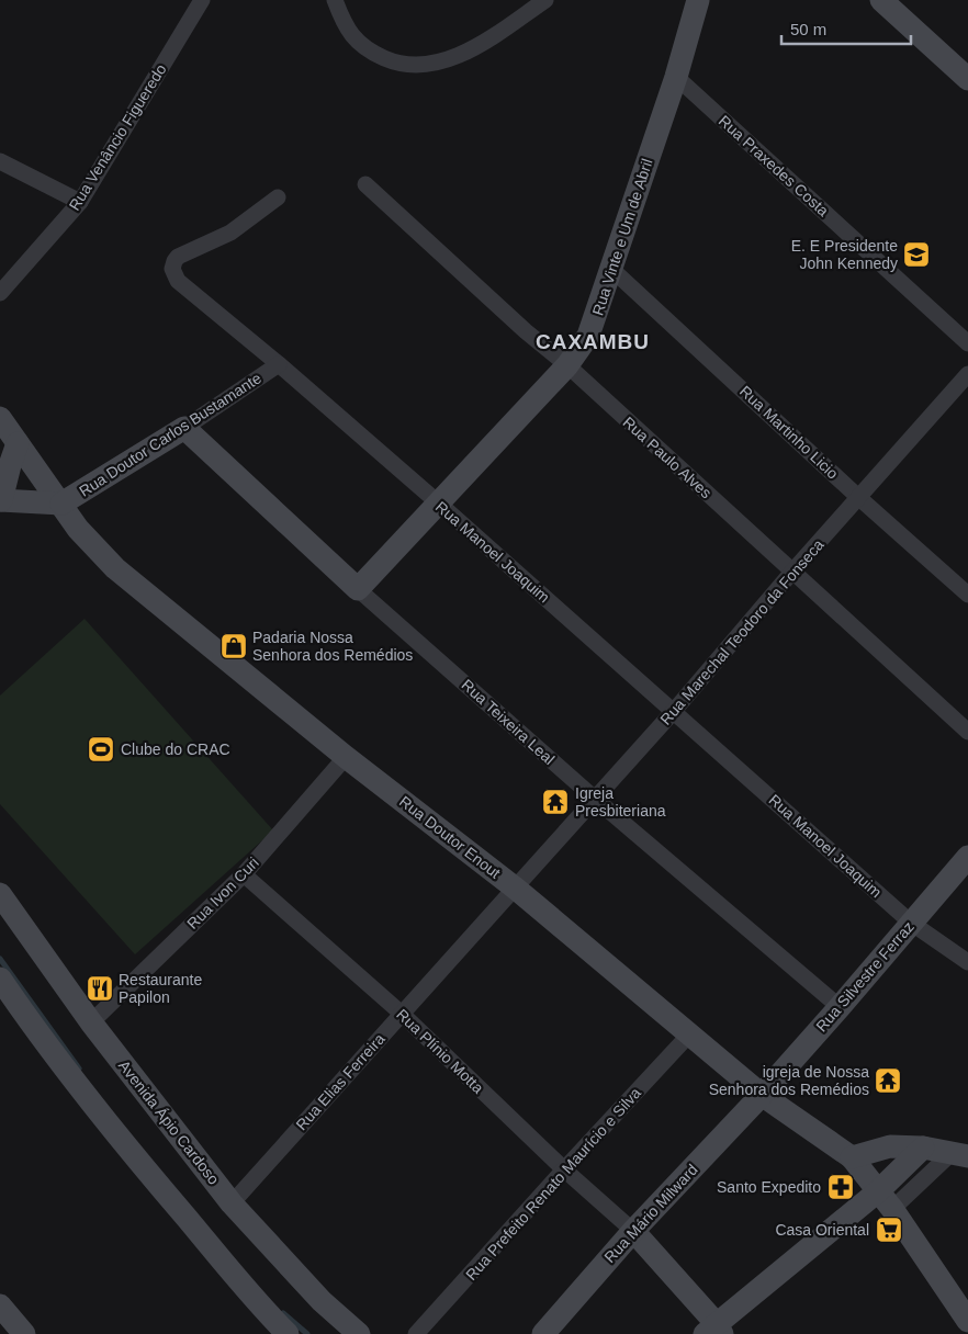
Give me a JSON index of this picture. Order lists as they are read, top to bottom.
{
  "streets": {
    "street": [
      "Rua Venâncio Figueredo",
      "Rua Praxedes Costa",
      "Rua Vinte e Um de Abril",
      "Rua Martinho Licio",
      "Rua Doutor Carlos Bustamante",
      "Rua Paulo Alves",
      "Rua Manoel Joaquim",
      "Rua Marechal Teodoro da Fonseca",
      "Rua Teixeira Leal",
      "Rua Doutor Enout",
      "Rua Ivon Curi",
      "Rua Silvestre Ferraz",
      "Rua Plínio Motta",
      "Rua Elias Ferreira",
      "Avenida Ápio Cardoso",
      "Rua Prefeito Renato Maurício e Silva",
      "Rua Mário Milward"
    ]
  },
  "crossings": [
    ["Rua Praxedes Costa", "Rua Vinte e Um de Abril"],
    ["Rua Vinte e Um de Abril", "Rua Martinho Licio"],
    ["Rua Vinte e Um de Abril", "Rua Paulo Alves"],
    ["Rua Vinte e Um de Abril", "Rua Manoel Joaquim"],
    ["Rua Vinte e Um de Abril", "Rua Teixeira Leal"],
    ["Rua Martinho Licio", "Rua Marechal Teodoro da Fonseca"],
    ["Rua Doutor Carlos Bustamante", "Rua Manoel Joaquim"],
    ["Rua Doutor Carlos Bustamante", "Rua Teixeira Leal"],
    ["Rua Doutor Carlos Bustamante", "Rua Doutor Enout"],
    ["Rua Paulo Alves", "Rua Marechal Teodoro da Fonseca"],
    ["Rua Manoel Joaquim", "Rua Marechal Teodoro da Fonseca"],
    ["Rua Manoel Joaquim", "Rua Silvestre Ferraz"],
    ["Rua Marechal Teodoro da Fonseca", "Rua Teixeira Leal"],
    ["Rua Marechal Teodoro da Fonseca", "Rua Doutor Enout"],
    ["Rua Marechal Teodoro da Fonseca", "Rua Elias Ferreira"],
    ["Rua Teixeira Leal", "Rua Silvestre Ferraz"],
    ["Rua Doutor Enout", "Rua Ivon Curi"],
    ["Rua Doutor Enout", "Rua Silvestre Ferraz"],
    ["Rua Doutor Enout", "Rua Elias Ferreira"],
    ["Rua Doutor Enout", "Rua Prefeito Renato Maurício e Silva"],
    ["Rua Doutor Enout", "Rua Mário Milward"],
    ["Rua Ivon Curi", "Rua Plínio Motta"],
    ["Rua Ivon Curi", "Avenida Ápio Cardoso"],
    ["Rua Silvestre Ferraz", "Rua Mário Milward"],
    ["Rua Plínio Motta", "Rua Elias Ferreira"],
    ["Rua Plínio Motta", "Rua Prefeito Renato Maurício e Silva"],
    ["Rua Plínio Motta", "Rua Mário Milward"],
    ["Rua Elias Ferreira", "Avenida Ápio Cardoso"]
  ],
  "districts": ["CAXAMBU"],
  "places": {
    "school or university": ["E. E Presidente John Kennedy"],
    "shop": ["Padaria Nossa Senhora dos Remédios"],
    "sports": ["Clube do CRAC"],
    "temple": ["Igreja Presbiteriana", "igreja de Nossa Senhora dos Remédios"],
    "restaurant": ["Restaurante Papilon"],
    "pharmacy": ["Santo Expedito"],
    "supermarket": ["Casa Oriental"]
  },
  "scale_bar": "50 m"
}
